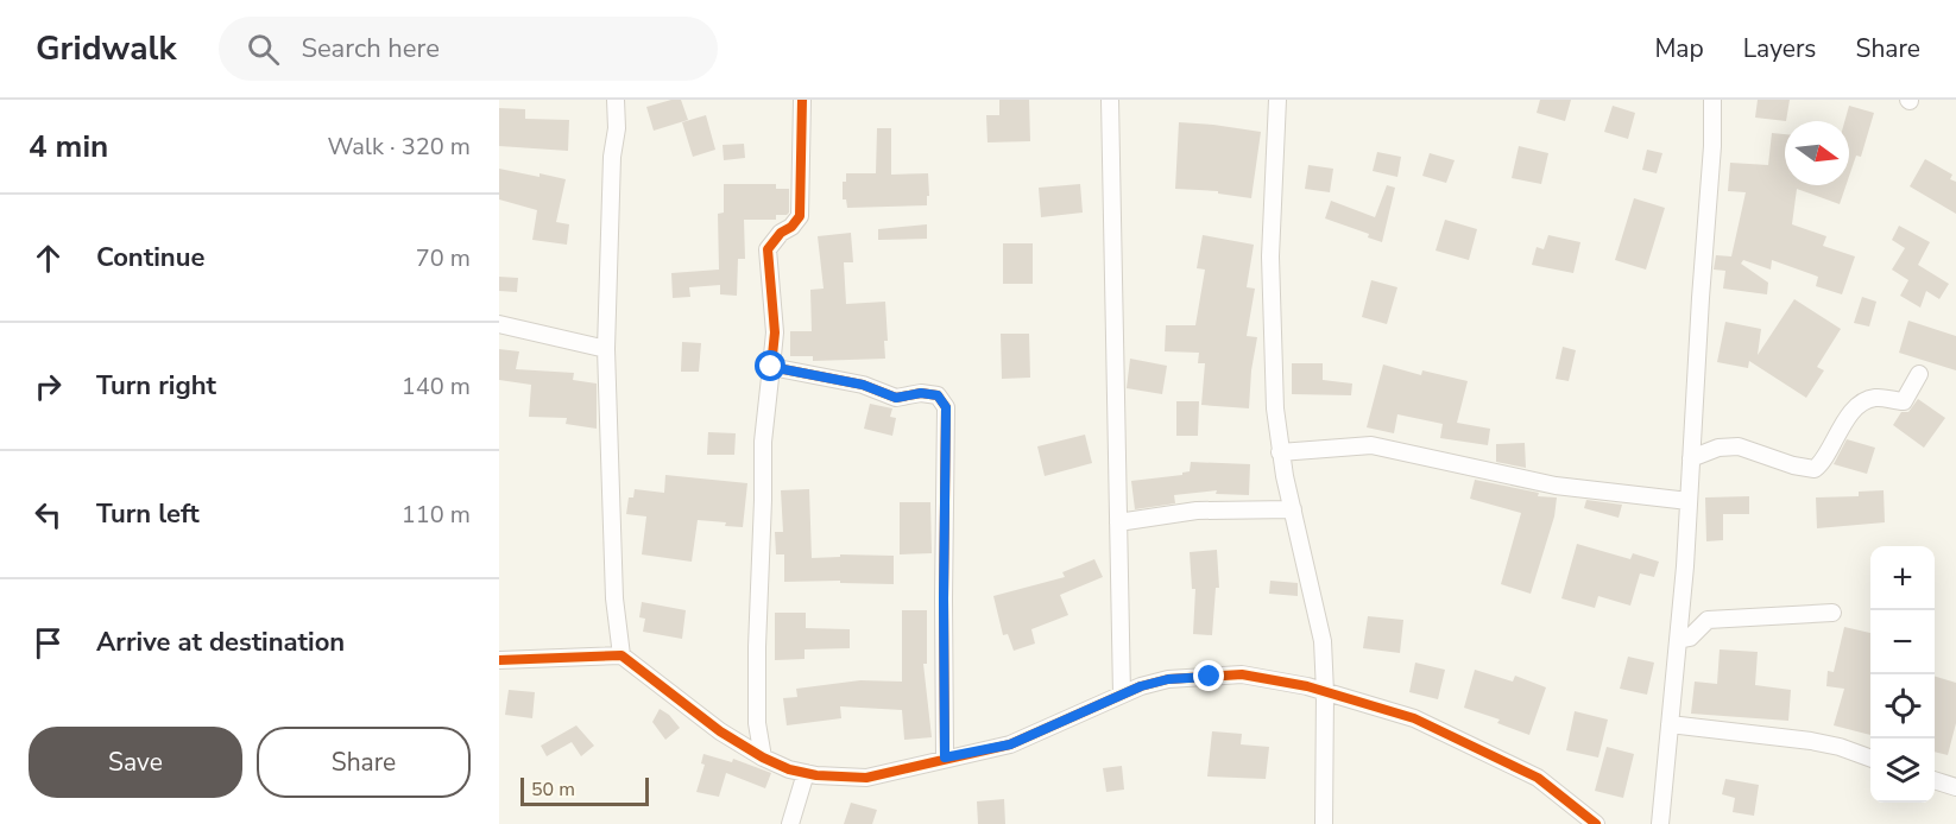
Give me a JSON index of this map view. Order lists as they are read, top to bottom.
{
  "scale_bar": "50 m",
  "north": "right",
  "page": {
    "header": "Gridwalk",
    "search": "Search here",
    "nav": ["Map", "Layers", "Share"],
    "heading": ["4 min", "Walk · 320 m"],
    "list": [
      ["Continue", "70 m"],
      ["Turn right", "140 m"],
      ["Turn left", "110 m"],
      "Arrive at destination"
    ],
    "map_buttons": ["+", "−"],
    "buttons": ["Save", "Share"],
    "scale": "50 m"
  }
}
